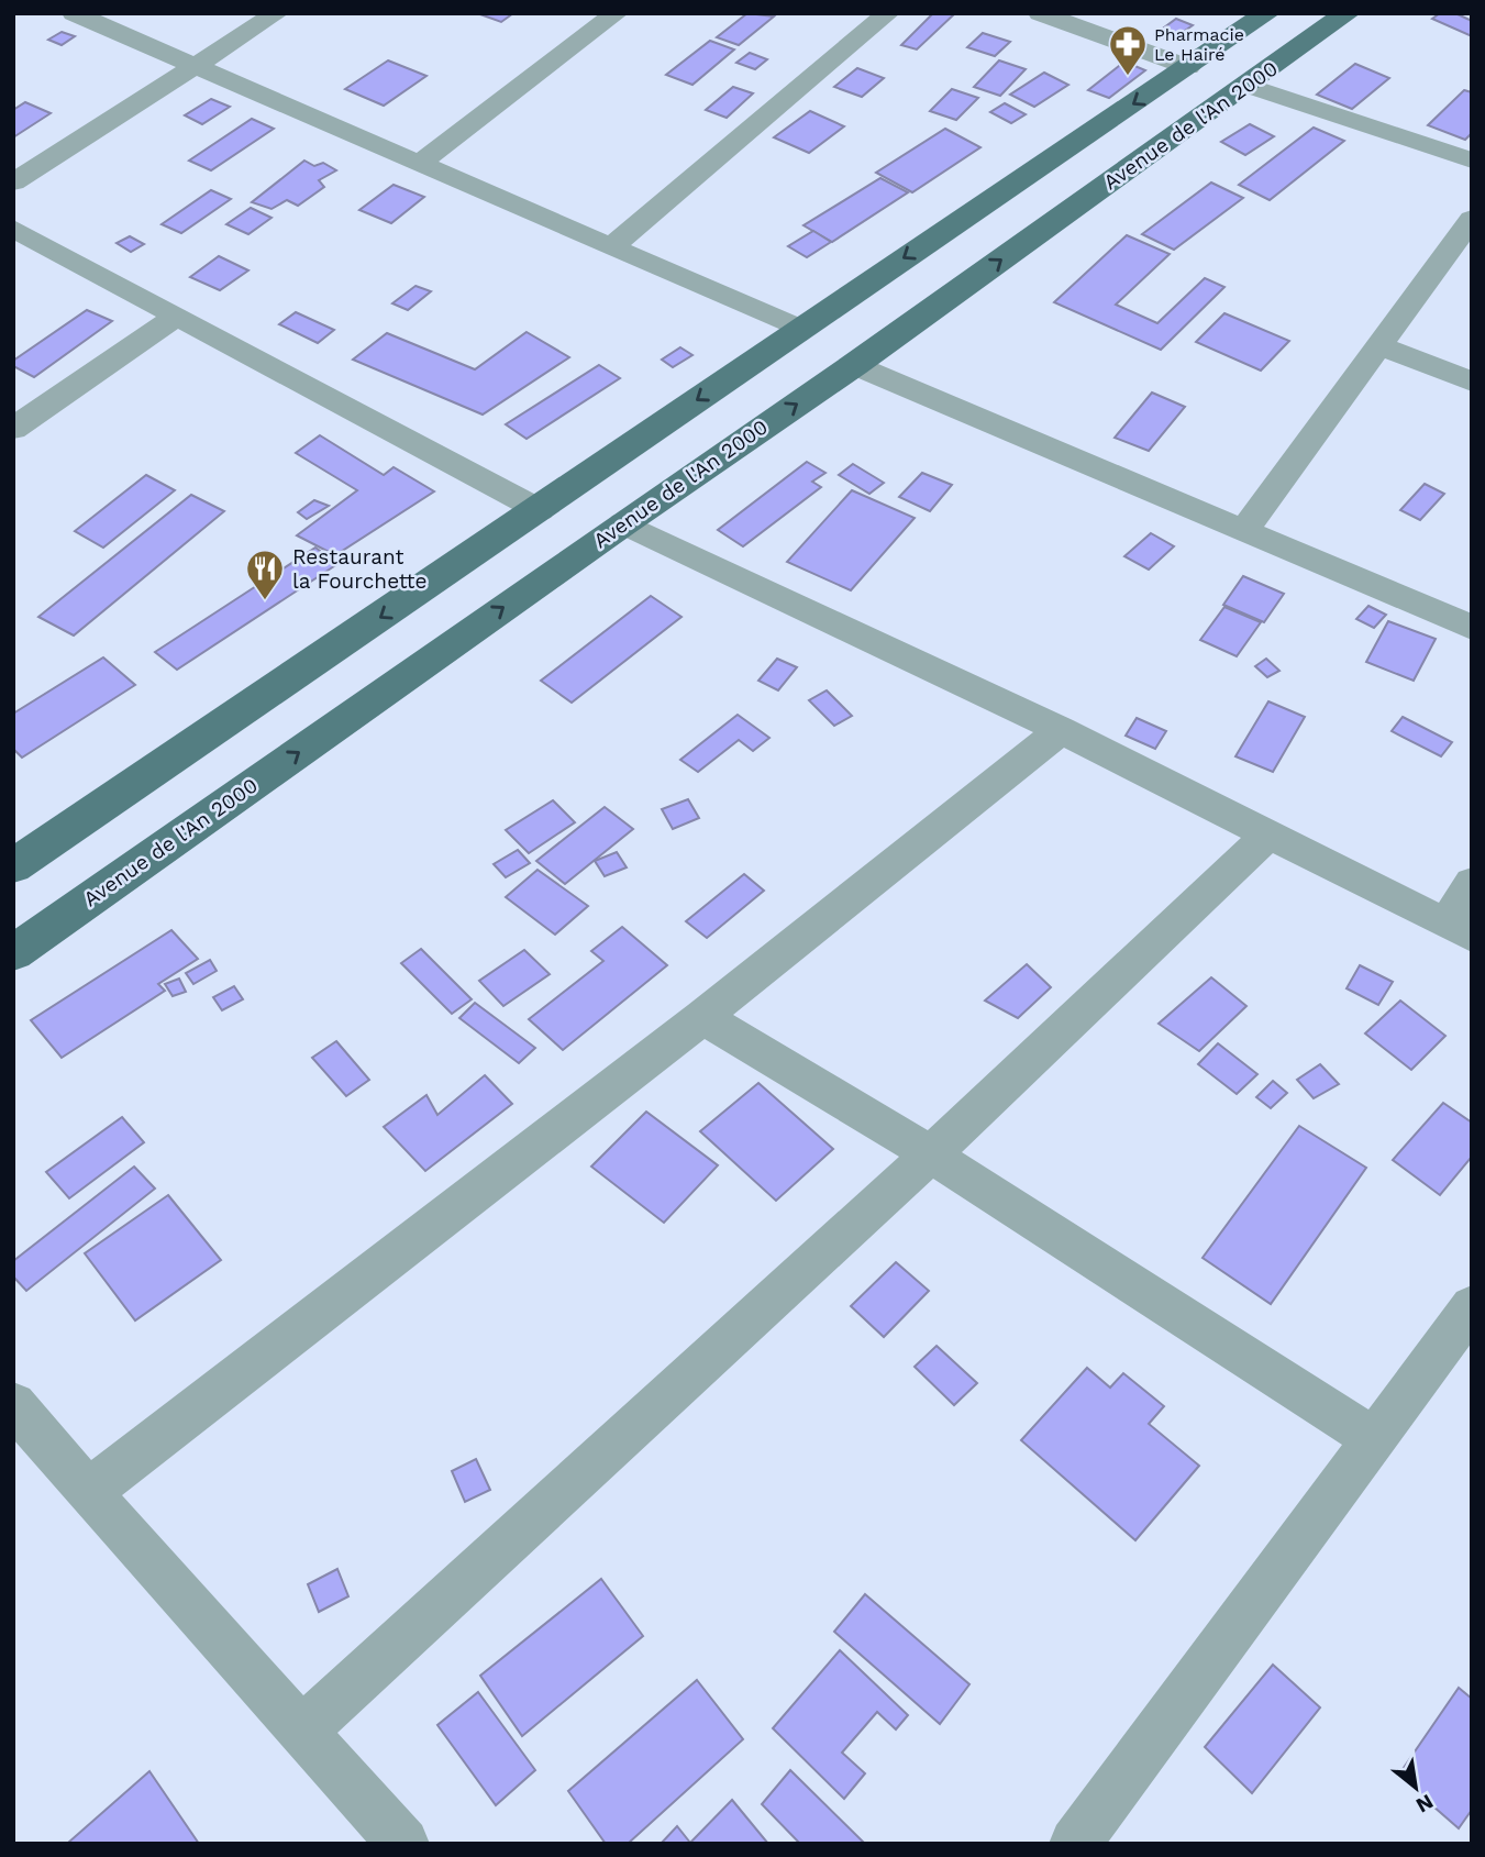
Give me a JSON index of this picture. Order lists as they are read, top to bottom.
{
  "streets": {
    "main road": ["Avenue de l'An 2000"]
  },
  "places": {
    "pharmacy": ["Pharmacie Le Hairé"],
    "restaurant": ["Restaurant la Fourchette"]
  },
  "north": "bottom right"
}
